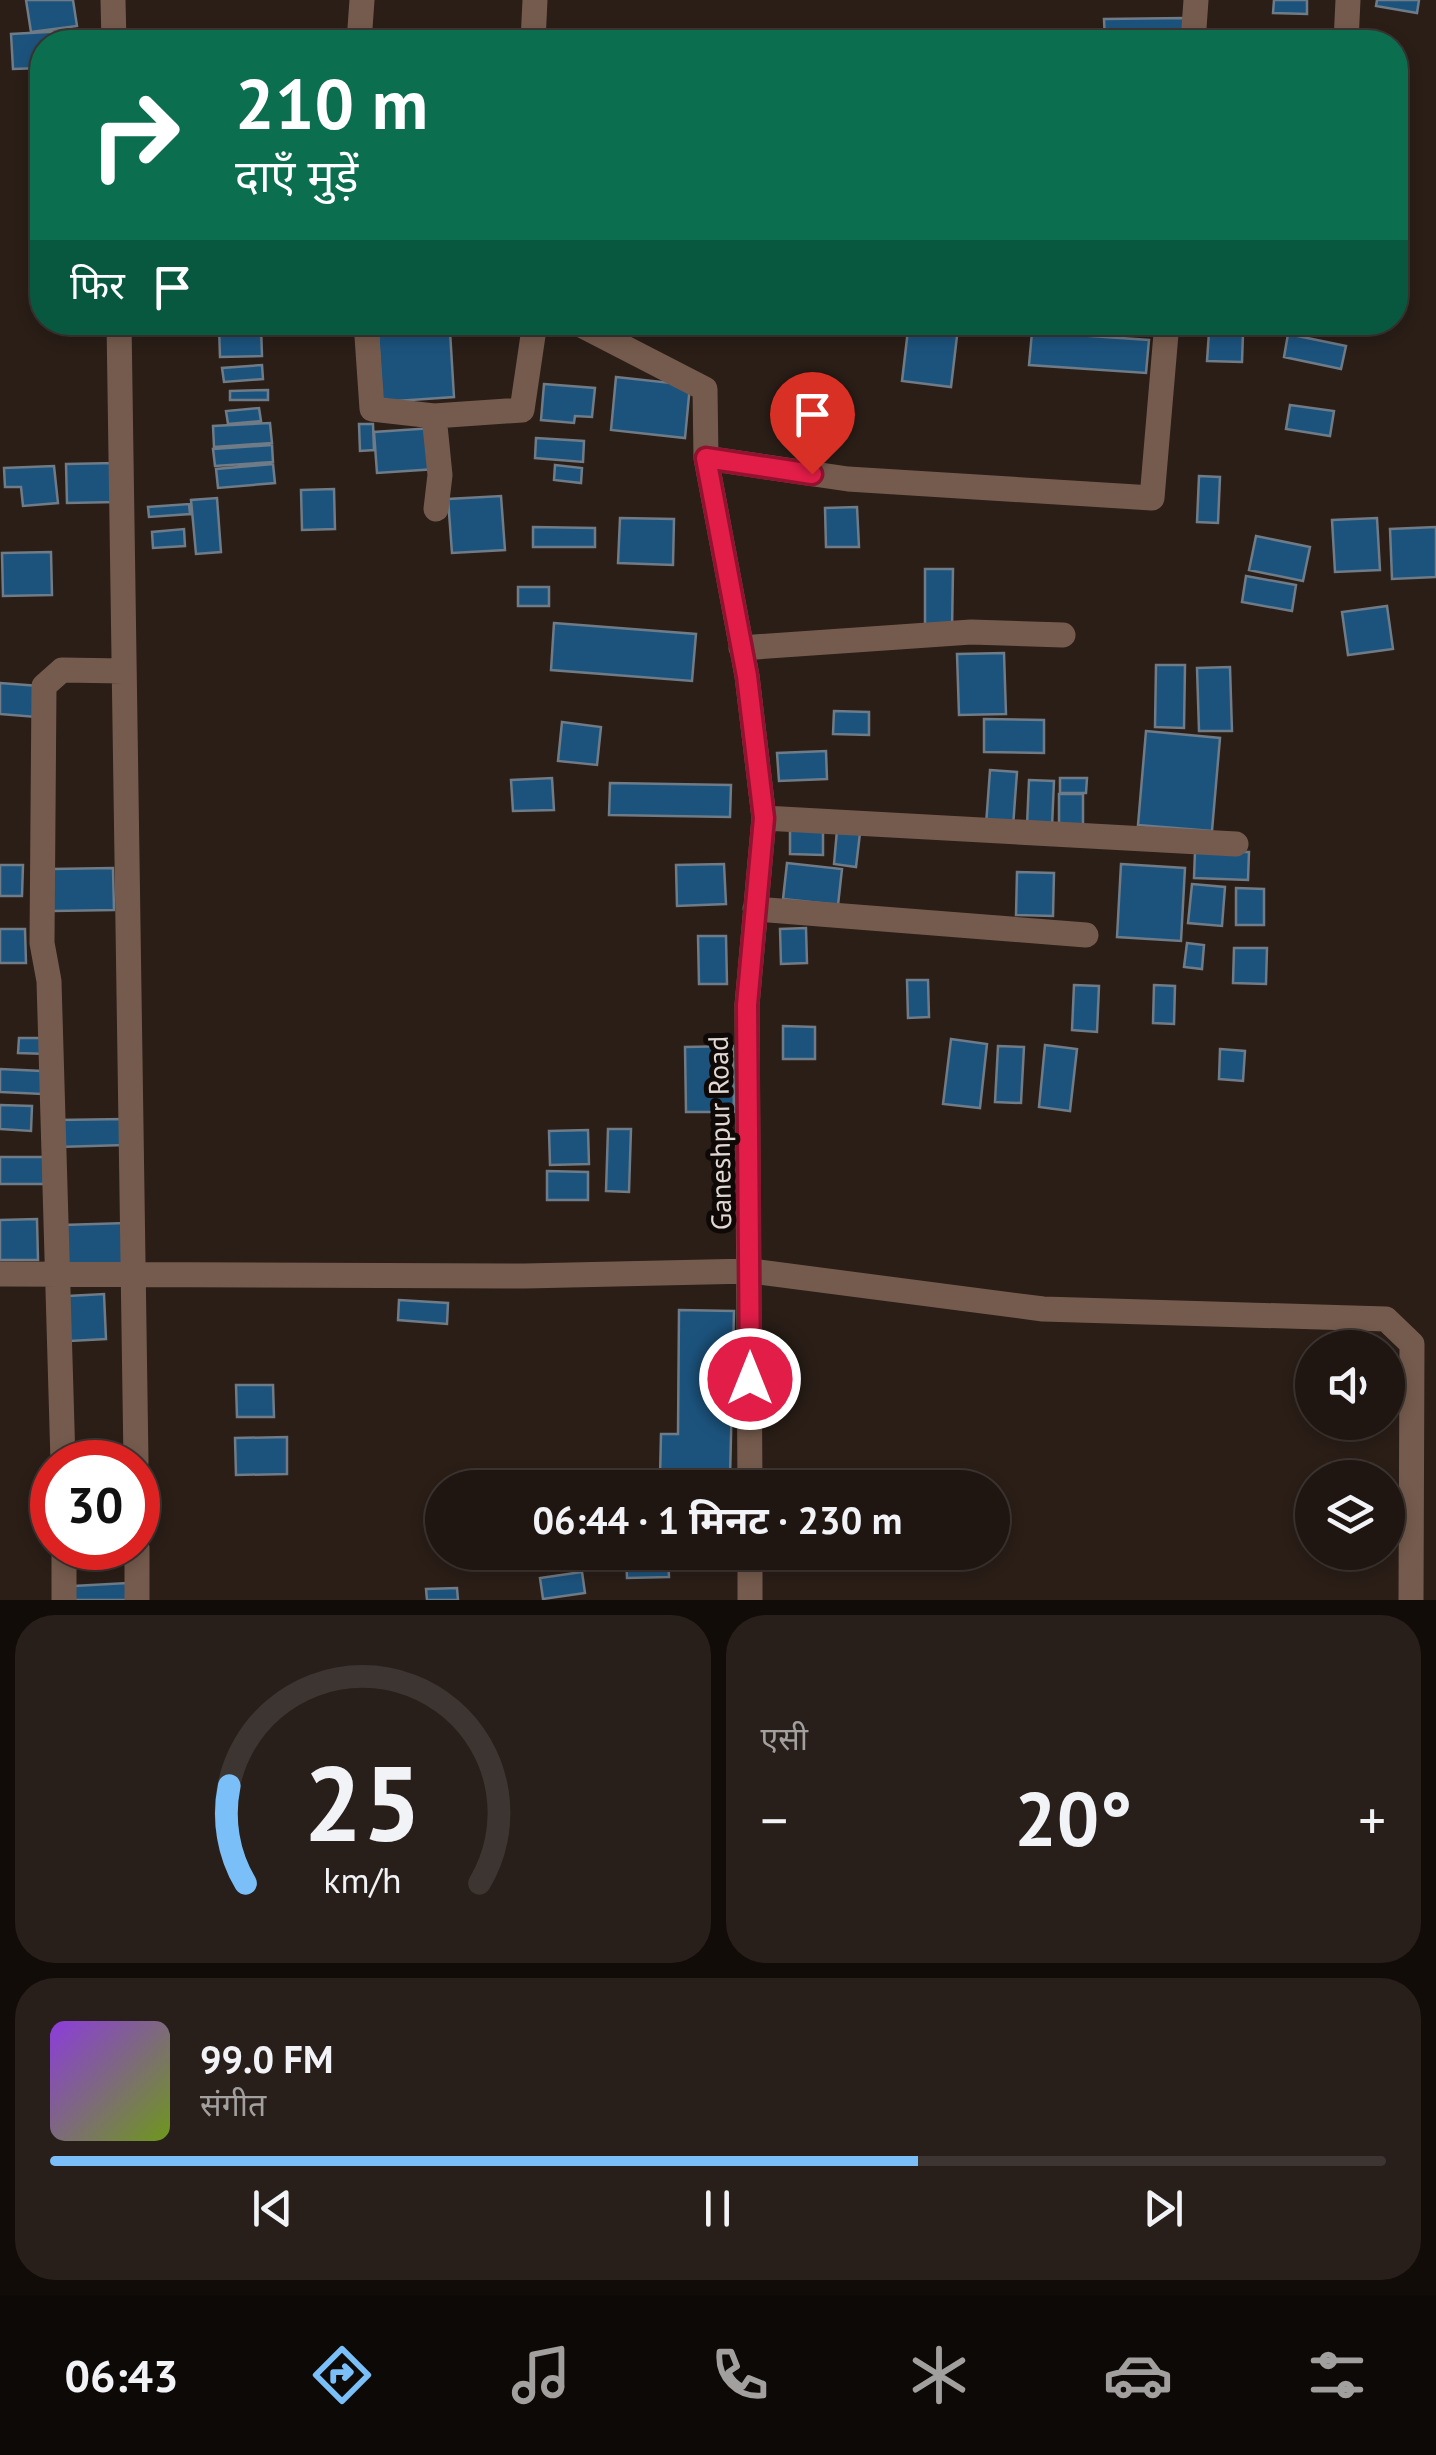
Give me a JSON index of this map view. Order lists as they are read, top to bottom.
{
  "streets": {
    "street": ["Ganeshpur Road"]
  },
  "page": {
    "turn": ["210 m", "दाएँ मुड़ें"],
    "then": "फिर",
    "limit": "30",
    "trip": "06:44 · 1 मिनट · 230 m",
    "tile": "एसी",
    "heat": ["−", "20°", "+"],
    "song": ["99.0 FM", "संगीत"],
    "tabs": "06:43",
    "gauge": ["25", "km/h"]
  }
}
